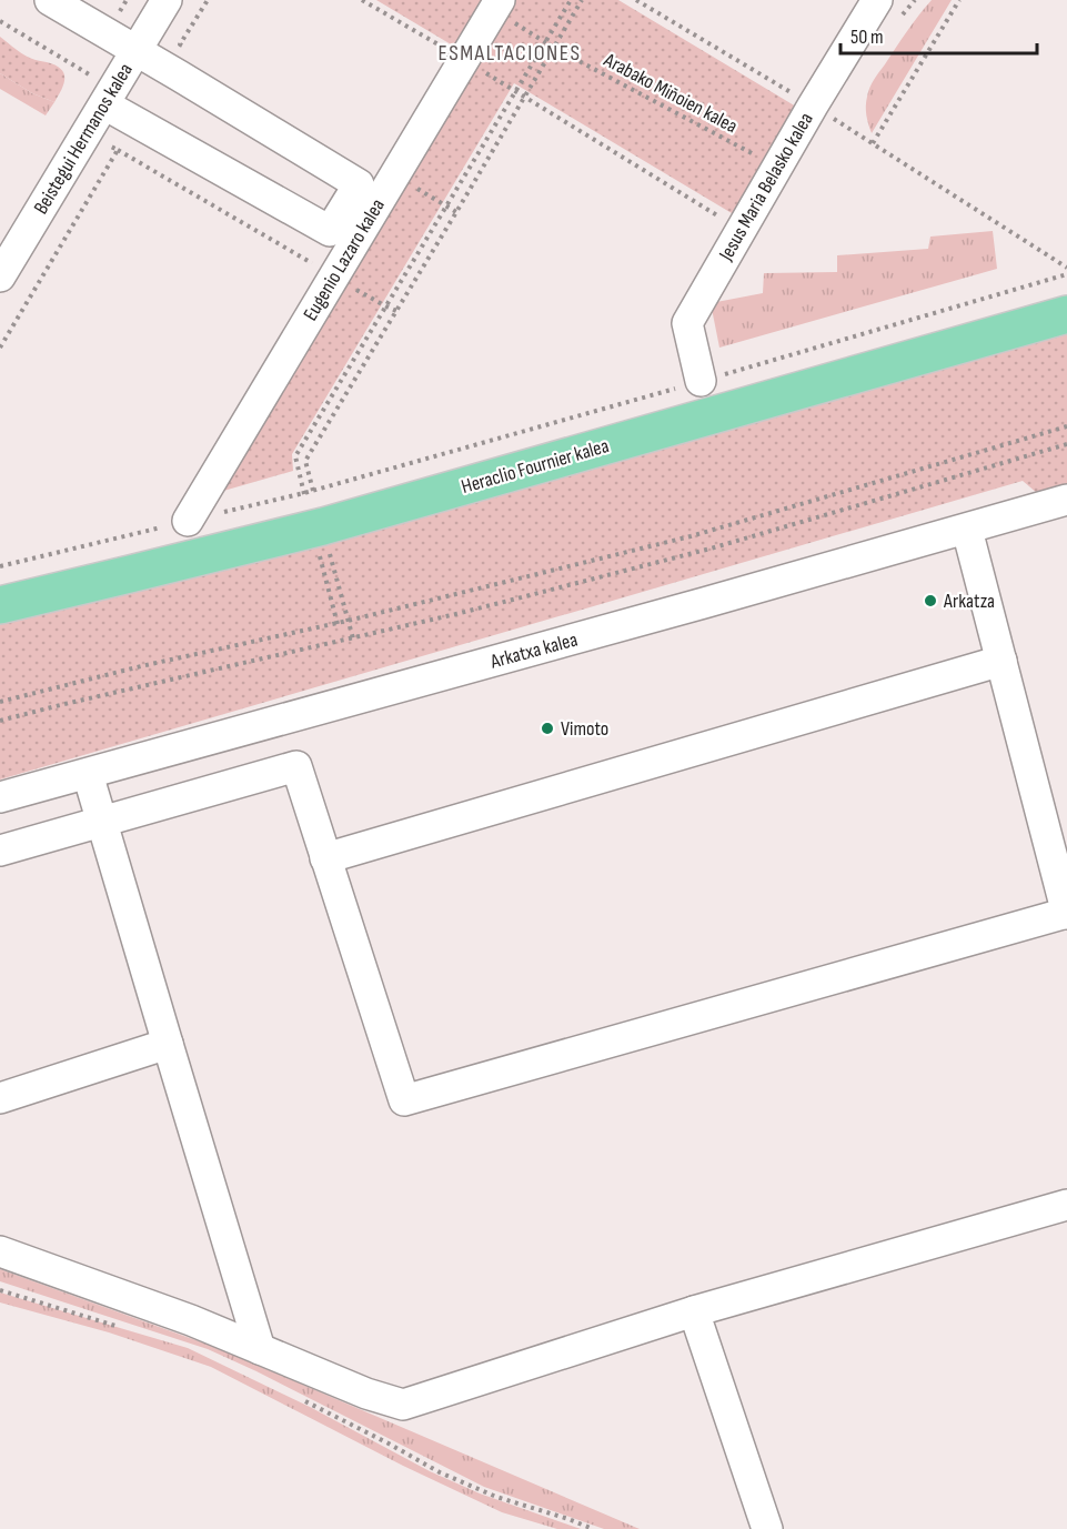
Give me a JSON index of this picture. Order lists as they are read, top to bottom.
{
  "streets": {
    "main road": ["Heraclio Fournier kalea"],
    "street": [
      "Beistegui Hermanos kalea",
      "Jesus Maria Belasko kalea",
      "Eugenio Lazaro kalea",
      "Arkatxa kalea"
    ],
    "path": ["Arabako Miñoien kalea"]
  },
  "crossings": [
    ["Arabako Miñoien kalea", "Jesus Maria Belasko kalea"],
    ["Arabako Miñoien kalea", "Eugenio Lazaro kalea"]
  ],
  "districts": ["ESMALTACIONES"],
  "places": ["Arkatza", "Vimoto"],
  "scale_bar": "50 m"
}
